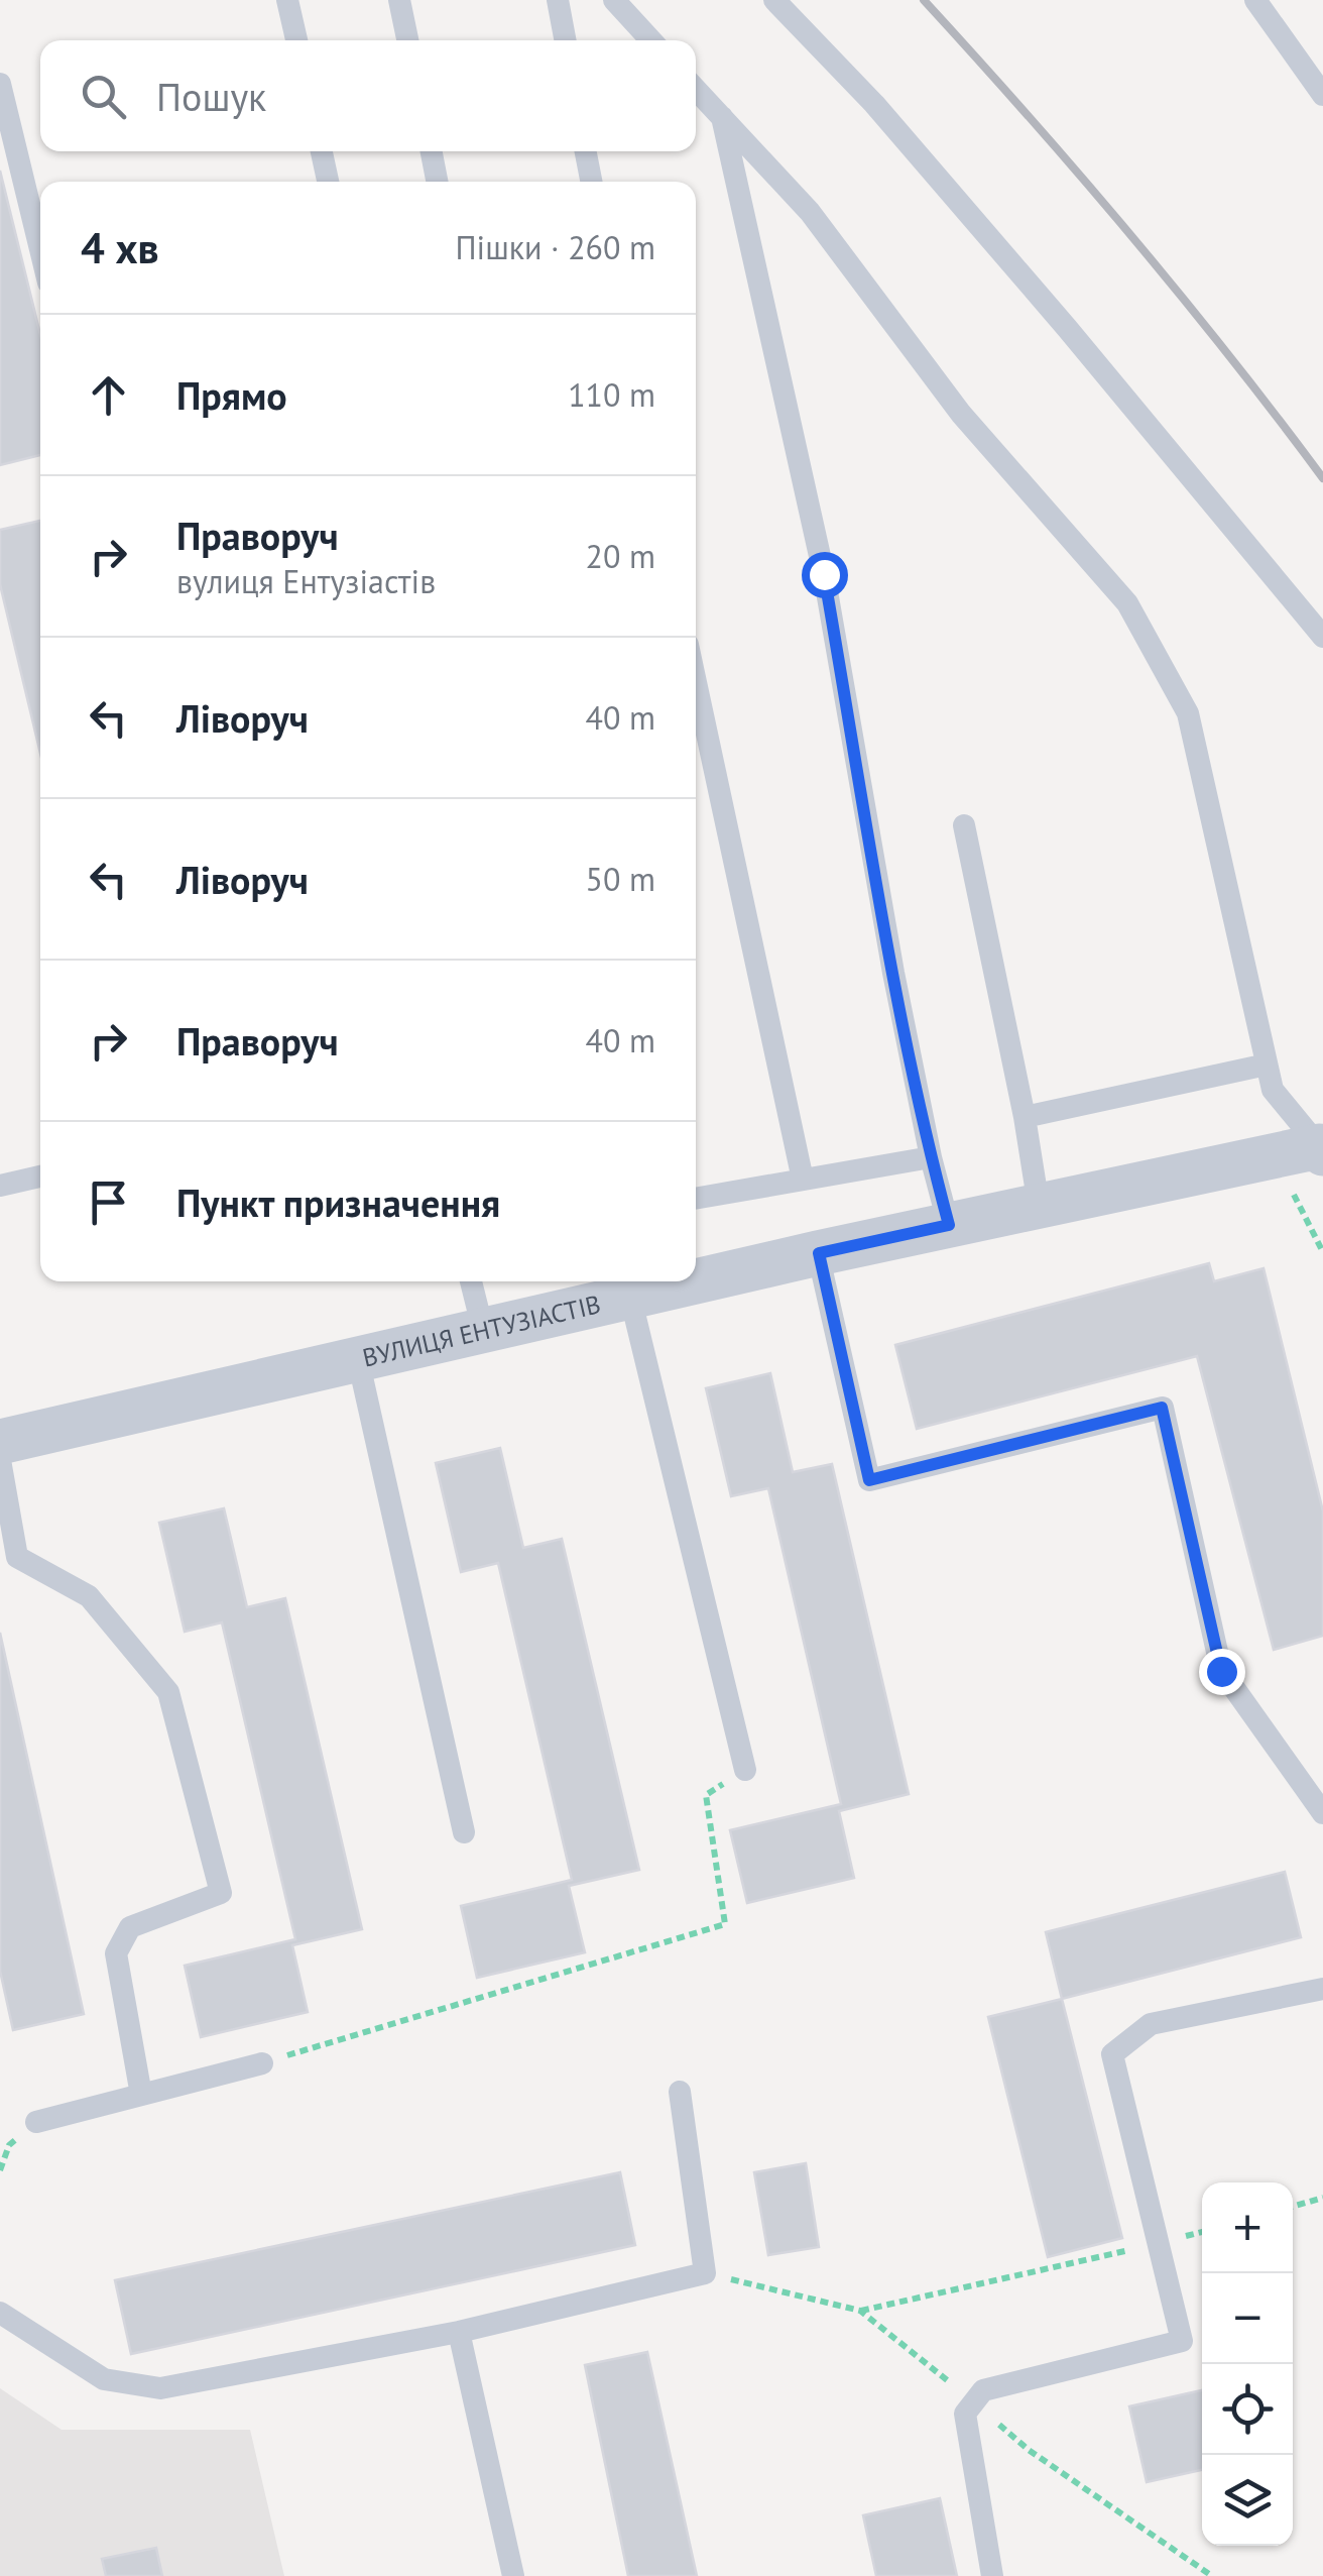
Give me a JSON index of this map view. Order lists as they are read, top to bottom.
{
  "streets": {
    "street": ["ВУЛИЦЯ ЕНТУЗІАСТІВ"]
  },
  "page": {
    "search": "Пошук",
    "heading": ["4 хв", "Пішки · 260 m"],
    "list": [
      ["Прямо", "110 m"],
      ["Праворуч", "вулиця Ентузіастів", "20 m"],
      ["Ліворуч", "40 m"],
      ["Ліворуч", "50 m"],
      ["Праворуч", "40 m"],
      "Пункт призначення"
    ],
    "map_buttons": ["+", "−"]
  }
}
